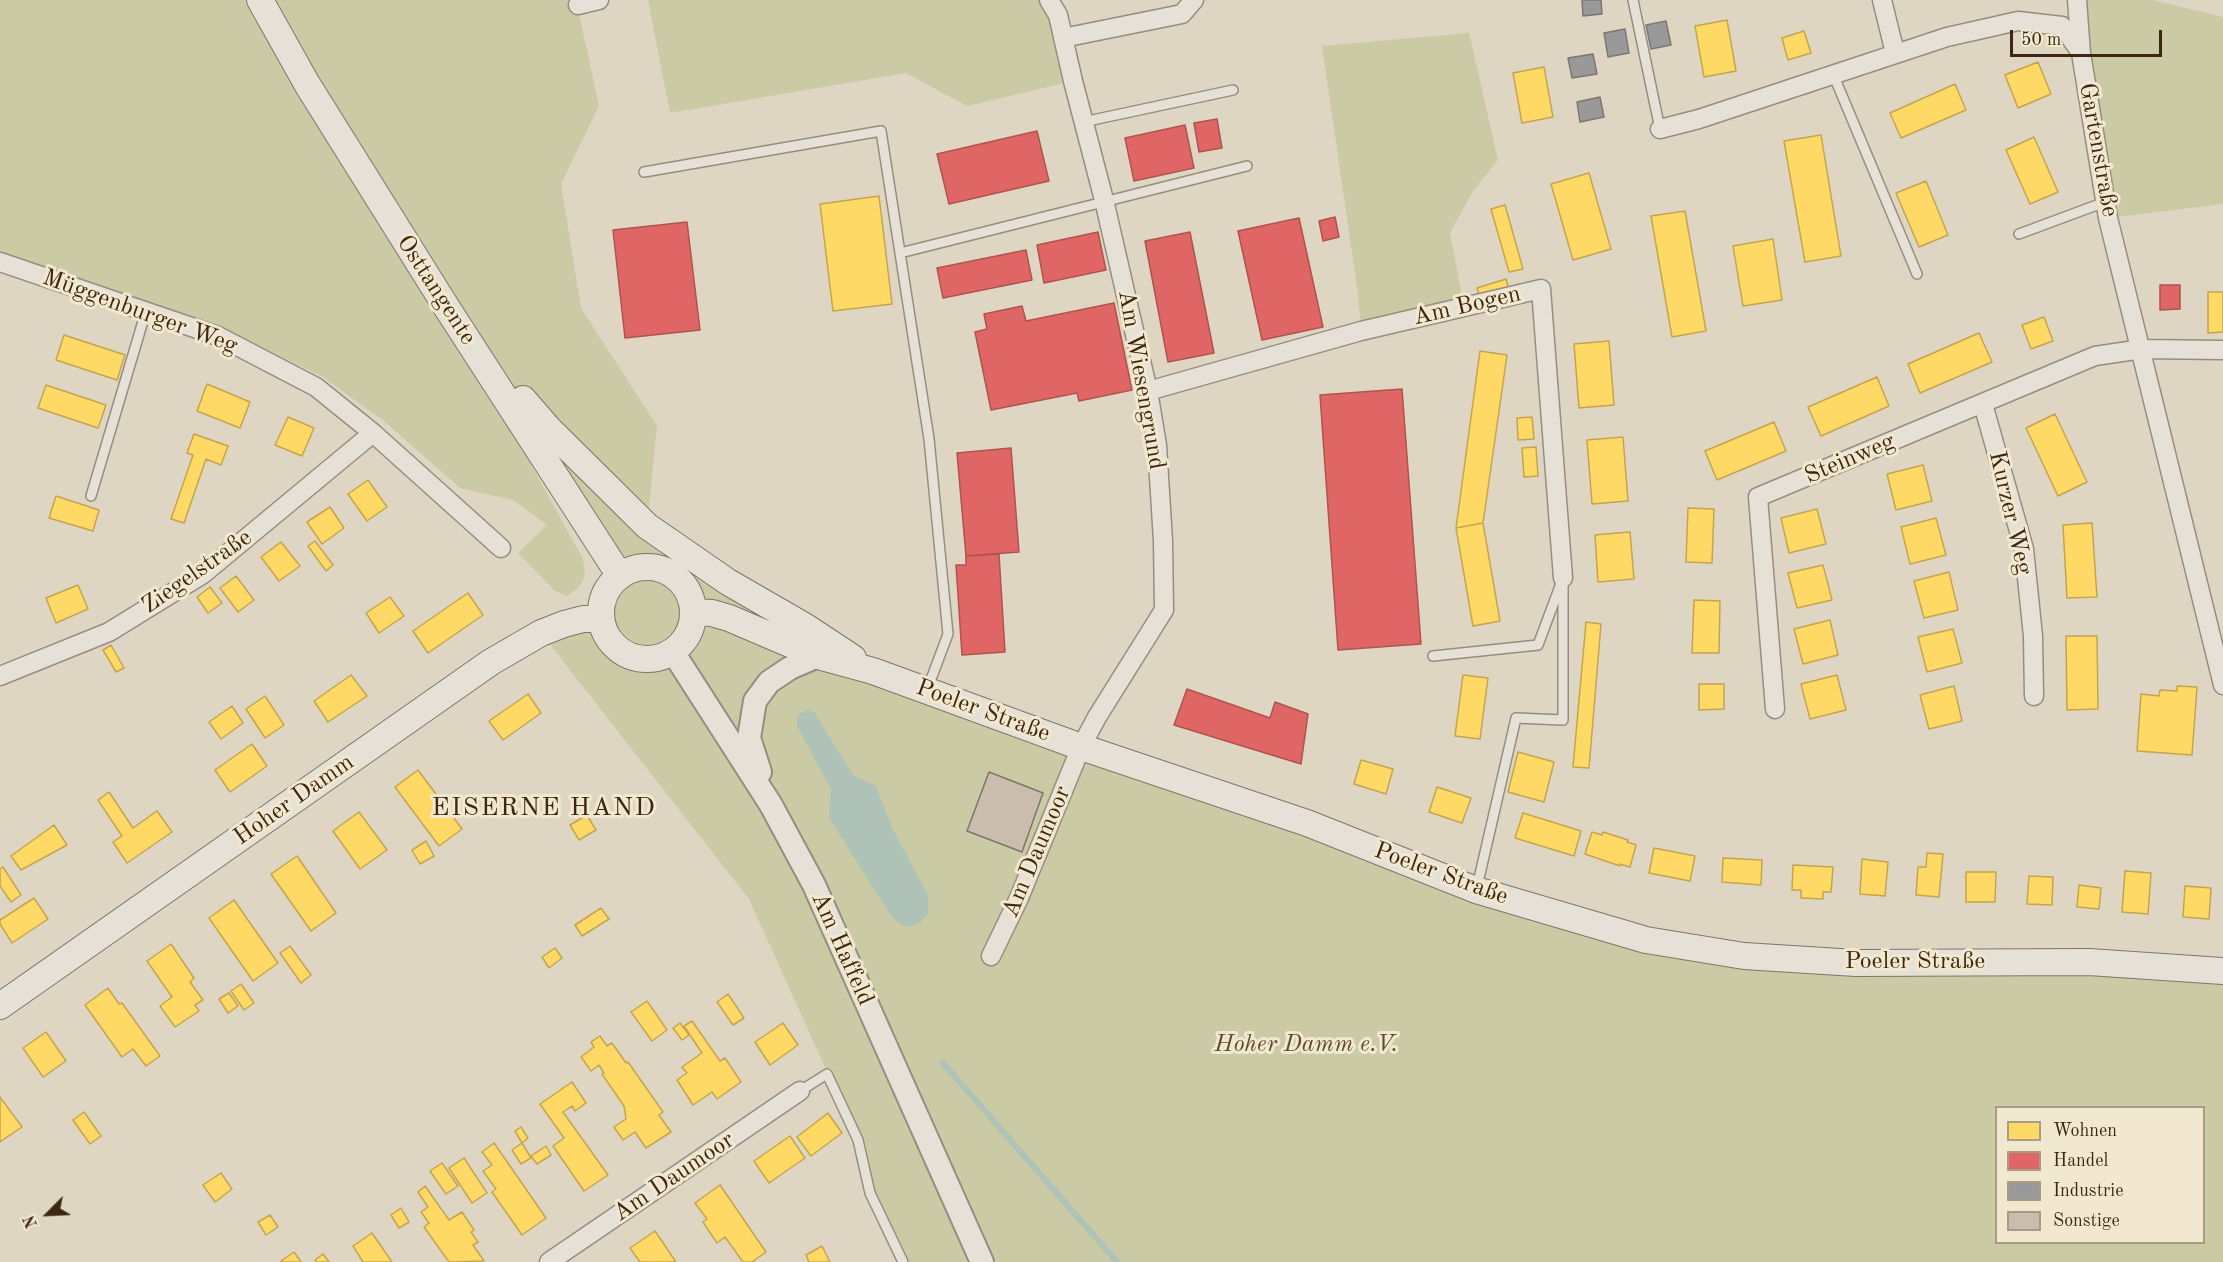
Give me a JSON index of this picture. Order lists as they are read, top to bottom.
{
  "streets": {
    "main road": ["Osttangente", "Poeler Straße", "Hoher Damm"],
    "street": [
      "Gartenstraße",
      "Am Bogen",
      "Müggenburger Weg",
      "Am Wiesengrund",
      "Steinweg",
      "Kurzer Weg",
      "Ziegelstraße",
      "Am Daumoor",
      "Am Haffeld"
    ]
  },
  "crossings": [
    ["Gartenstraße", "Steinweg"],
    ["Osttangente", "Poeler Straße"],
    ["Osttangente", "Hoher Damm"],
    ["Osttangente", "Am Haffeld"],
    ["Am Bogen", "Am Wiesengrund"],
    ["Müggenburger Weg", "Ziegelstraße"],
    ["Am Wiesengrund", "Poeler Straße"],
    ["Am Wiesengrund", "Am Daumoor"],
    ["Steinweg", "Kurzer Weg"],
    ["Poeler Straße", "Hoher Damm"],
    ["Poeler Straße", "Am Daumoor"],
    ["Poeler Straße", "Am Haffeld"],
    ["Hoher Damm", "Am Haffeld"]
  ],
  "districts": ["EISERNE HAND"],
  "parks": ["Hoher Damm e.V."],
  "legend": [
    "Wohnen",
    "Handel",
    "Industrie",
    "Sonstige"
  ],
  "scale_bar": "50 m",
  "north": "bottom left"
}
